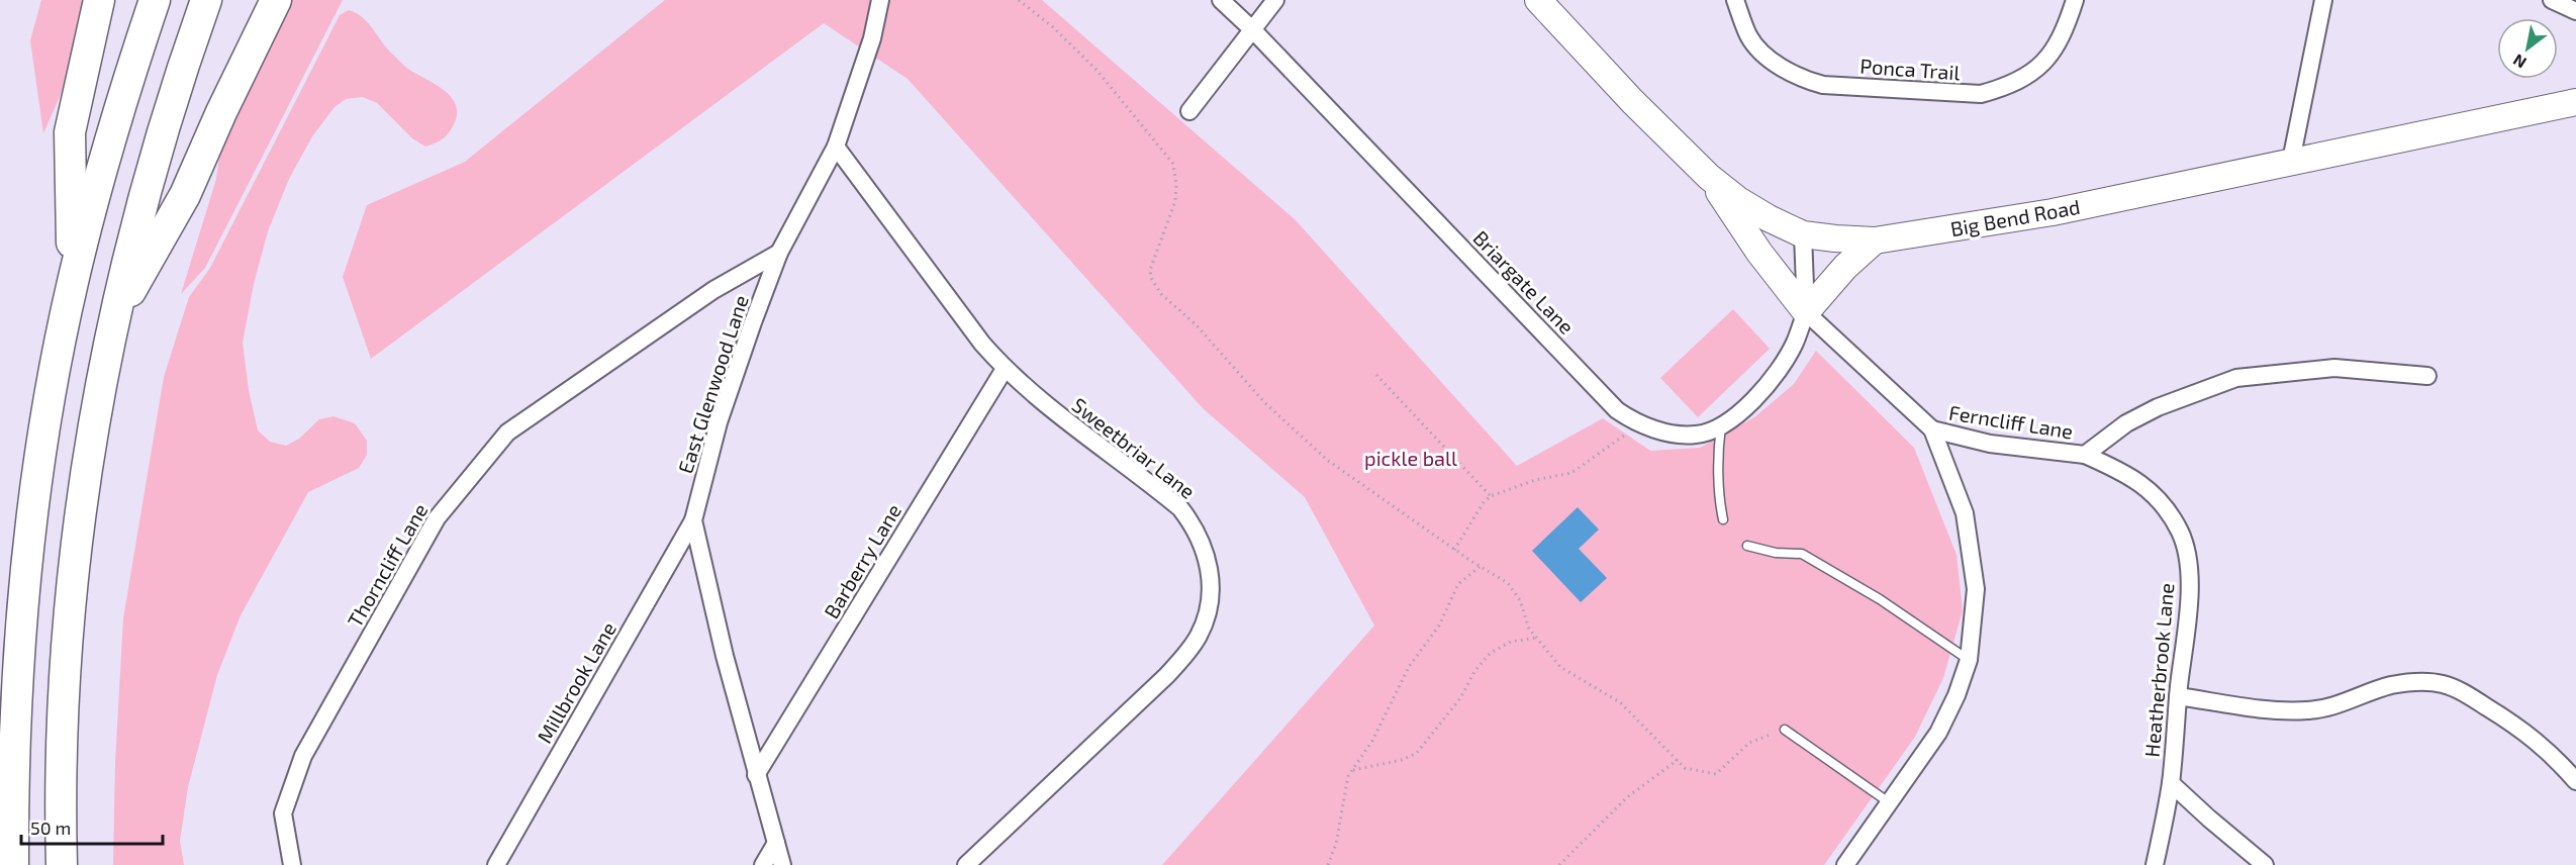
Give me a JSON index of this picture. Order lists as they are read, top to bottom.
{
  "streets": {
    "main road": ["Big Bend Road"],
    "street": [
      "Ponca Trail",
      "Briargate Lane",
      "East Glenwood Lane",
      "Ferncliff Lane",
      "Sweetbriar Lane",
      "Barberry Lane",
      "Thorncliff Lane",
      "Heatherbrook Lane",
      "Millbrook Lane"
    ]
  },
  "crossings": [
    ["East Glenwood Lane", "Sweetbriar Lane"],
    ["East Glenwood Lane", "Barberry Lane"],
    ["East Glenwood Lane", "Thorncliff Lane"],
    ["East Glenwood Lane", "Millbrook Lane"],
    ["Ferncliff Lane", "Heatherbrook Lane"],
    ["Sweetbriar Lane", "Barberry Lane"]
  ],
  "parks": ["pickle ball"],
  "scale_bar": "50 m",
  "north": "bottom left"
}
